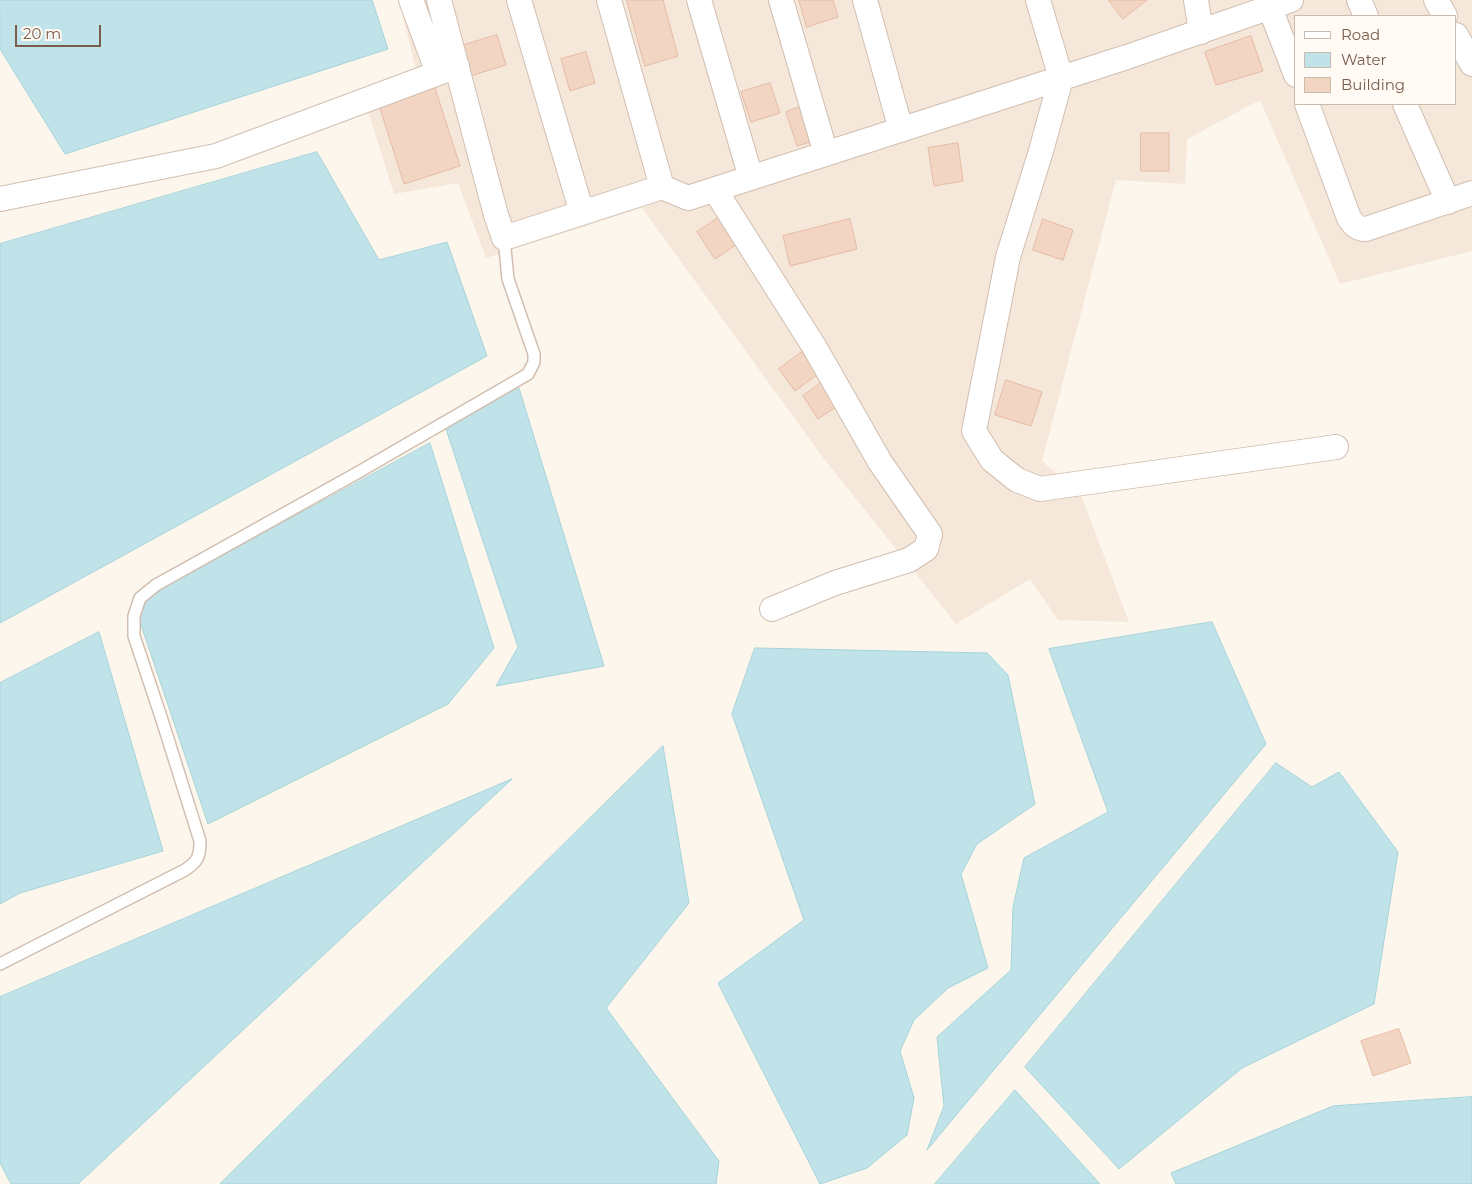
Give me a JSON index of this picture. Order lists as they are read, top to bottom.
{
  "legend": ["Road", "Water", "Building"],
  "scale_bar": "20 m"
}
